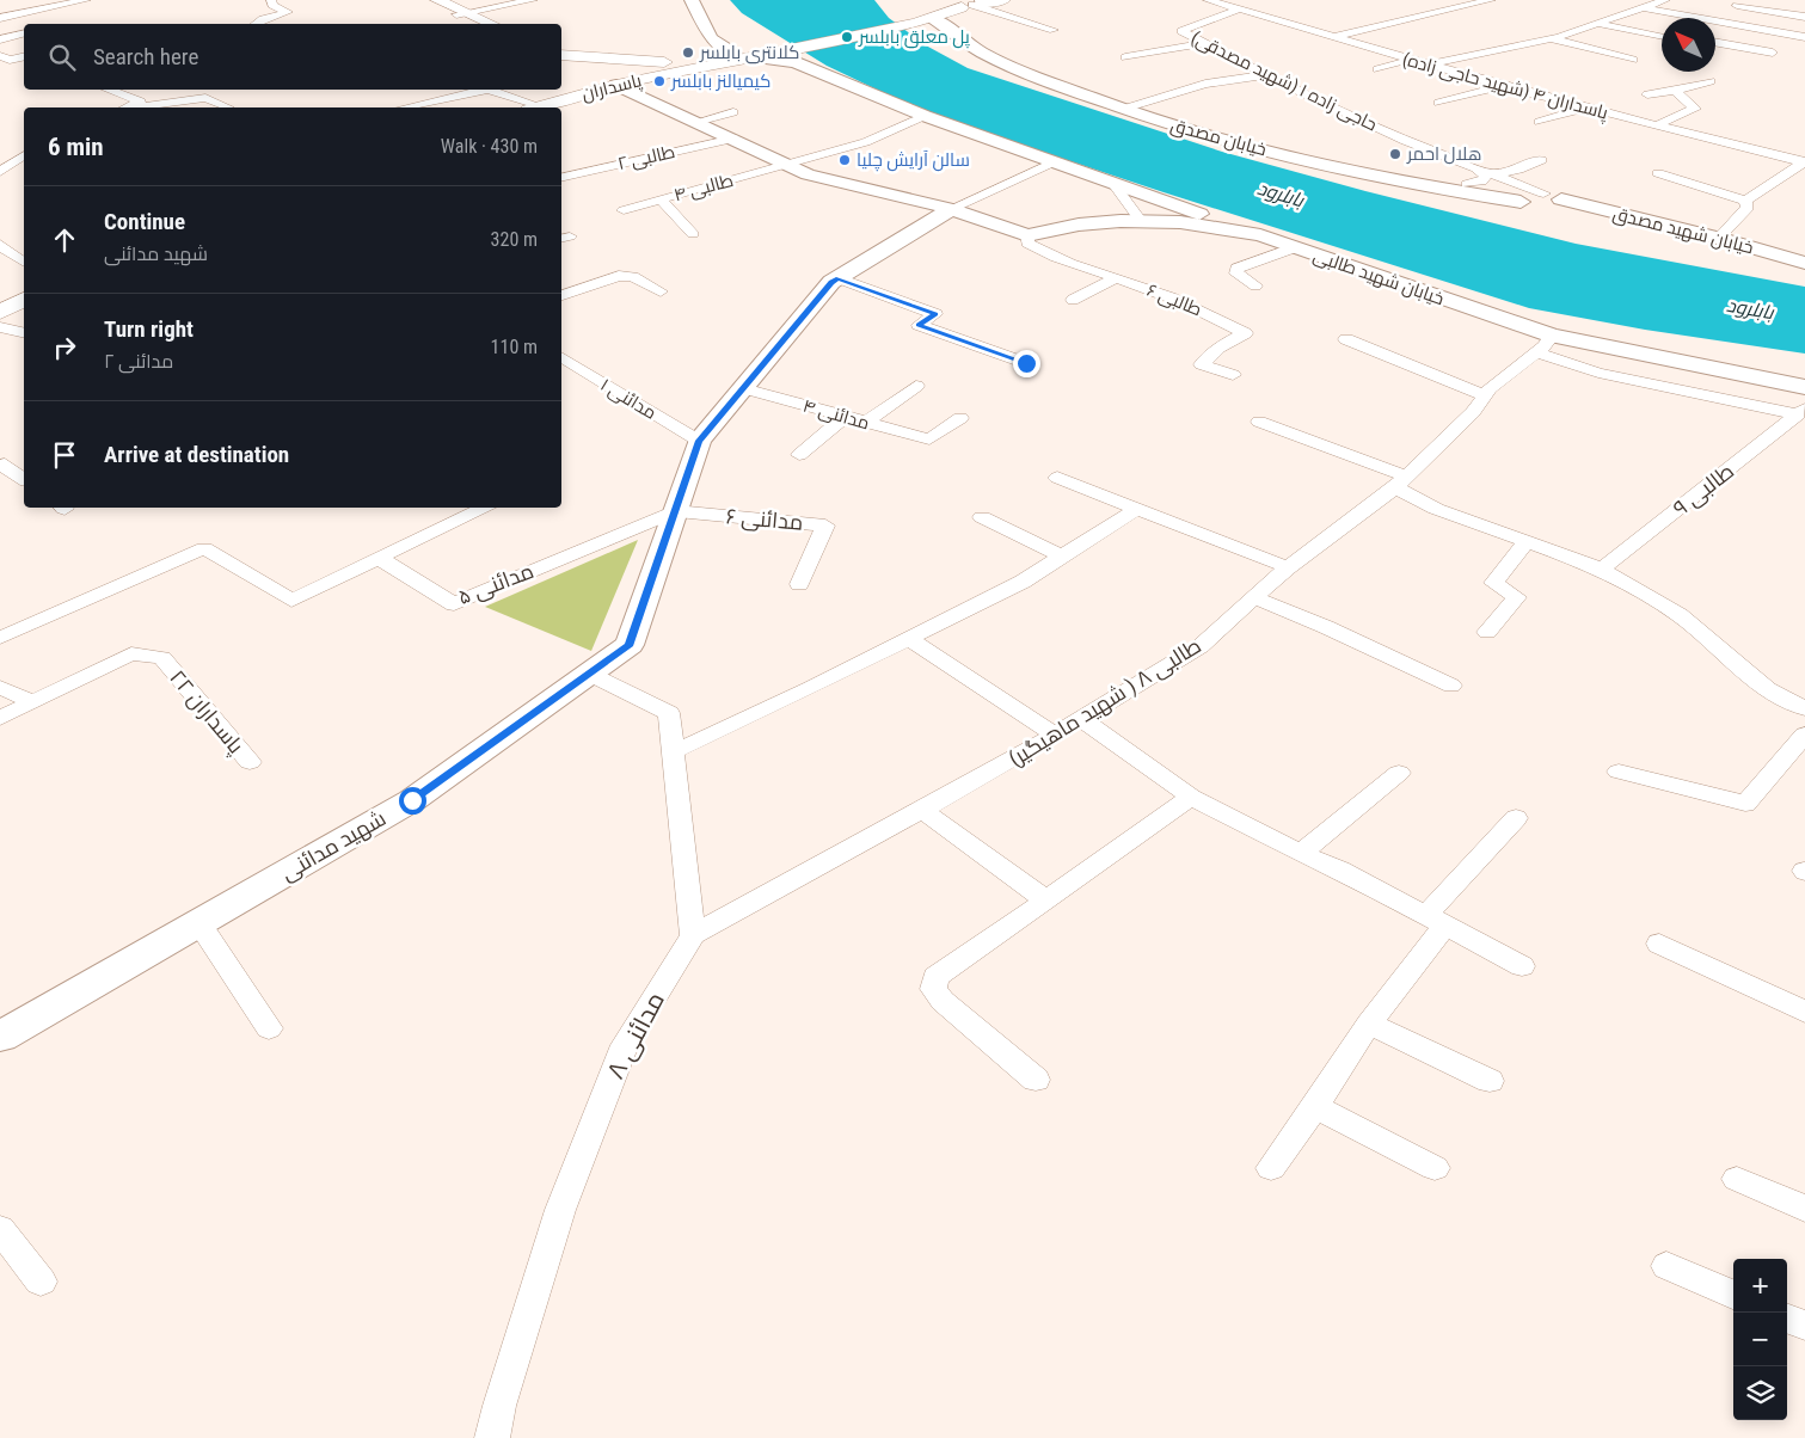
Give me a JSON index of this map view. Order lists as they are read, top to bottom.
{
  "streets": {
    "main road": ["پاسداران"],
    "street": [
      "حاجی زاده ۱ (شهید مصدقی)",
      "پاسداران ۴ (شهید حاجی زاده)",
      "خیابان مصدق",
      "طالبی ۲",
      "طالبی ۴",
      "خیابان شهید مصدق",
      "خیابان شهید طالبی",
      "طالبی ۶",
      "مدائنی ۱",
      "مدائنی ۴",
      "طالبی ۹",
      "مدائنی ۶",
      "مدائنی ۵",
      "طالبی ۸ ( شهید ماهیگیر)",
      "پاسداران ۲۲",
      "شهید مدائنی",
      "مدائنی ۸"
    ]
  },
  "crossings": [
    ["حاجی زاده ۱ (شهید مصدقی)", "پاسداران ۴ (شهید حاجی زاده)"],
    ["حاجی زاده ۱ (شهید مصدقی)", "خیابان مصدق"],
    ["حاجی زاده ۱ (شهید مصدقی)", "خیابان شهید مصدق"],
    ["خیابان مصدق", "خیابان شهید مصدق"],
    ["خیابان شهید طالبی", "طالبی ۶"],
    ["خیابان شهید طالبی", "طالبی ۸ ( شهید ماهیگیر)"],
    ["مدائنی ۱", "شهید مدائنی"],
    ["مدائنی ۴", "شهید مدائنی"],
    ["مدائنی ۶", "مدائنی ۵"],
    ["مدائنی ۶", "شهید مدائنی"],
    ["مدائنی ۵", "شهید مدائنی"],
    ["طالبی ۸ ( شهید ماهیگیر)", "مدائنی ۸"]
  ],
  "water": ["بابلرود"],
  "places": [
    "پل معلق بابلسر",
    "کلانتری بابلسر",
    "کیمیالنز بابلسر",
    "هلال احمر",
    "سالن آرایش چلیا"
  ],
  "north": "top left",
  "page": {
    "search": "Search here",
    "heading": ["6 min", "Walk · 430 m"],
    "list": [
      ["Continue", "شهید مدائنی", "320 m"],
      ["Turn right", "مدائنی ۲", "110 m"],
      "Arrive at destination"
    ],
    "map_buttons": ["+", "−"]
  }
}
